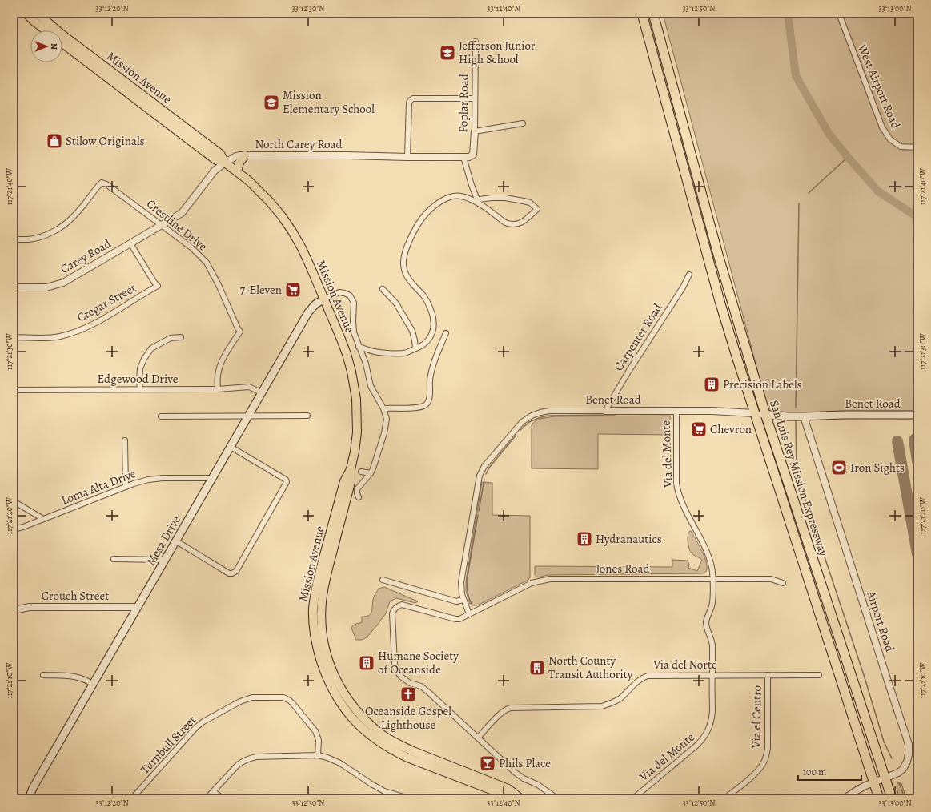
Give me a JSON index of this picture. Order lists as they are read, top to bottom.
{
  "streets": {
    "highway": ["San Luis Rey Mission Expressway"],
    "main road": ["Mission Avenue", "Benet Road", "Mesa Drive"],
    "street": [
      "West Airport Road",
      "Poplar Road",
      "North Carey Road",
      "Crestline Drive",
      "Carey Road",
      "Cregar Street",
      "Carpenter Road",
      "Edgewood Drive",
      "Via del Monte",
      "Loma Alta Drive",
      "Jones Road",
      "Crouch Street",
      "Airport Road",
      "Via del Norte",
      "Via el Centro",
      "Turnbull Street"
    ]
  },
  "crossings": [
    ["Mission Avenue", "North Carey Road"],
    ["Mission Avenue", "Mesa Drive"],
    ["Poplar Road", "North Carey Road"],
    ["North Carey Road", "Crestline Drive"],
    ["North Carey Road", "Carey Road"],
    ["Crestline Drive", "Carey Road"],
    ["Crestline Drive", "Edgewood Drive"],
    ["Carey Road", "Cregar Street"],
    ["Carpenter Road", "Benet Road"],
    ["Edgewood Drive", "Mesa Drive"],
    ["Benet Road", "Via del Monte"],
    ["Benet Road", "San Luis Rey Mission Expressway"],
    ["Benet Road", "Jones Road"],
    ["Benet Road", "Airport Road"],
    ["Via del Monte", "Jones Road"],
    ["Via del Monte", "Via del Norte"],
    ["San Luis Rey Mission Expressway", "Airport Road"],
    ["Loma Alta Drive", "Mesa Drive"],
    ["Mesa Drive", "Crouch Street"],
    ["Jones Road", "Via del Norte"],
    ["Via del Norte", "Via el Centro"]
  ],
  "places": {
    "school or university": ["Jefferson Junior High School", "Mission Elementary School"],
    "shop": ["Stilow Originals"],
    "supermarket": ["7-Eleven", "Chevron"],
    "building": [
      "Precision Labels",
      "Hydranautics",
      "Humane Society of Oceanside",
      "North County Transit Authority"
    ],
    "sports": ["Iron Sights"],
    "church": ["Oceanside Gospel Lighthouse"],
    "bar": ["Phils Place"]
  },
  "scale_bar": "100 m",
  "north": "right",
  "coordinates": [
    "33°12'20\"N",
    "33°12'30\"N",
    "33°12'40\"N",
    "33°12'50\"N",
    "33°13'00\"N",
    "117°21'40\"W",
    "117°21'30\"W",
    "117°21'20\"W",
    "117°21'10\"W"
  ]
}
